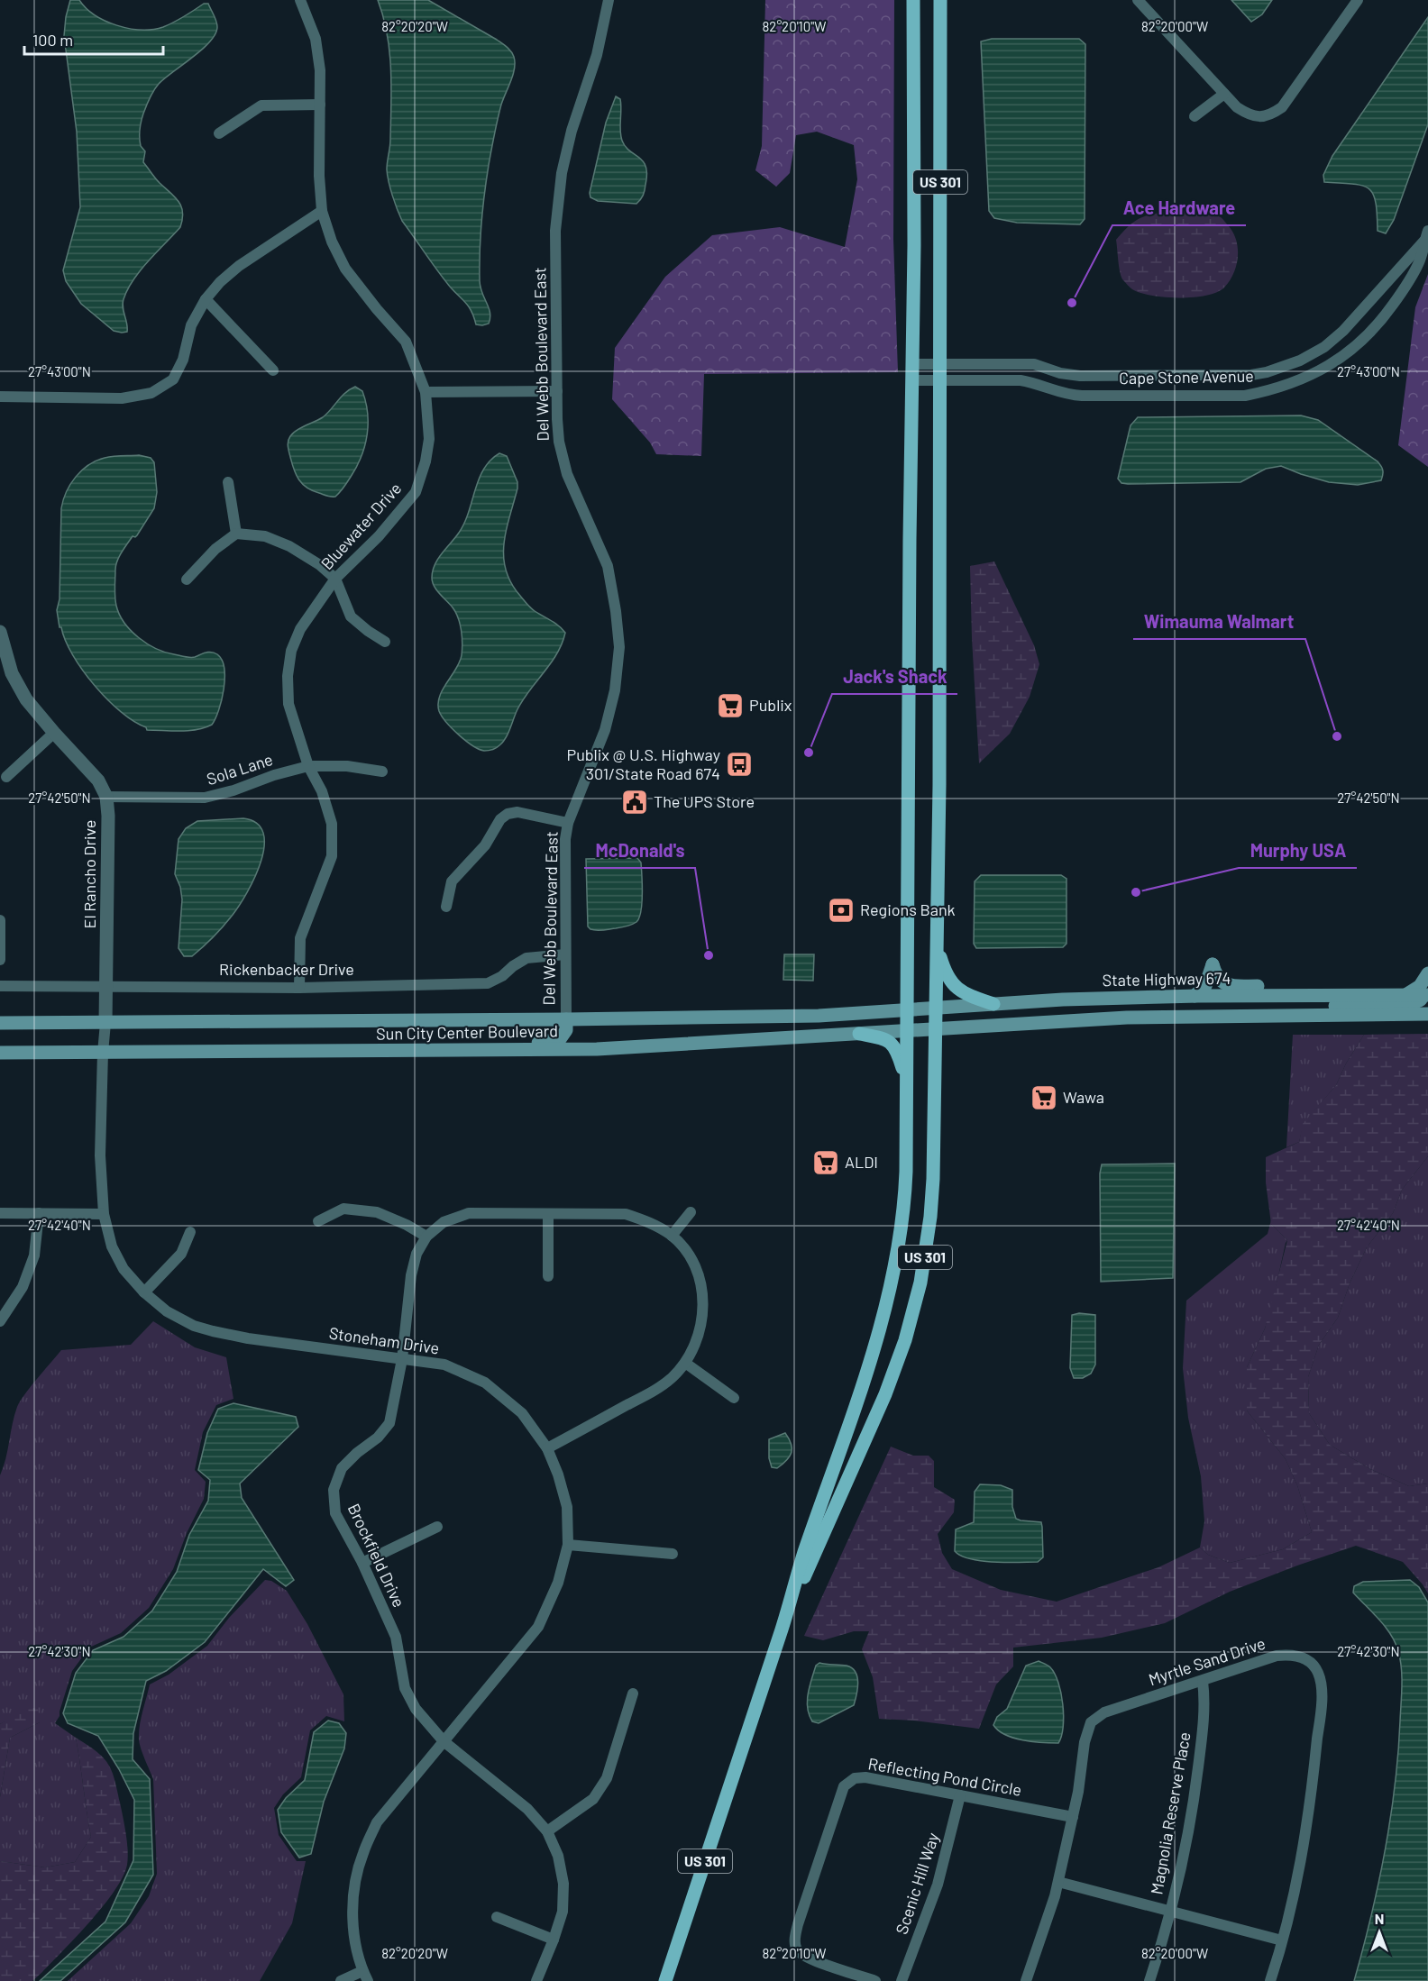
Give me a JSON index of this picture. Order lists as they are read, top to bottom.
{
  "streets": {
    "main road": ["US 301", "State Highway 674", "Sun City Center Boulevard"],
    "street": [
      "Del Webb Boulevard East",
      "Cape Stone Avenue",
      "Bluewater Drive",
      "Sola Lane",
      "El Rancho Drive",
      "Rickenbacker Drive",
      "Stoneham Drive",
      "Brockfield Drive",
      "Myrtle Sand Drive",
      "Reflecting Pond Circle",
      "Magnolia Reserve Place",
      "Scenic Hill Way"
    ]
  },
  "crossings": [
    ["US 301", "Cape Stone Avenue"],
    ["US 301", "State Highway 674"],
    ["US 301", "Sun City Center Boulevard"],
    ["Del Webb Boulevard East", "Rickenbacker Drive"],
    ["Del Webb Boulevard East", "Sun City Center Boulevard"],
    ["Bluewater Drive", "Sola Lane"],
    ["Bluewater Drive", "Rickenbacker Drive"],
    ["Sola Lane", "El Rancho Drive"],
    ["El Rancho Drive", "Rickenbacker Drive"],
    ["El Rancho Drive", "Sun City Center Boulevard"],
    ["El Rancho Drive", "Stoneham Drive"],
    ["State Highway 674", "Sun City Center Boulevard"],
    ["Sun City Center Boulevard", "Stoneham Drive"],
    ["Stoneham Drive", "Brockfield Drive"],
    ["Myrtle Sand Drive", "Reflecting Pond Circle"],
    ["Myrtle Sand Drive", "Magnolia Reserve Place"],
    ["Reflecting Pond Circle", "Scenic Hill Way"]
  ],
  "places": {
    "other": [
      "Ace Hardware",
      "Wimauma Walmart",
      "Jack's Shack",
      "Murphy USA",
      "McDonald's"
    ],
    "supermarket": ["Publix", "Wawa", "ALDI"],
    "bus stop": ["Publix @ U.S. Highway 301/State Road 674"],
    "public building": ["The UPS Store"],
    "bank": ["Regions Bank"]
  },
  "scale_bar": "100 m",
  "north": "top",
  "coordinates": [
    "82°20'20\"W",
    "82°20'10\"W",
    "82°20'00\"W",
    "27°43'00\"N",
    "27°42'50\"N",
    "27°42'40\"N",
    "27°42'30\"N"
  ]
}
